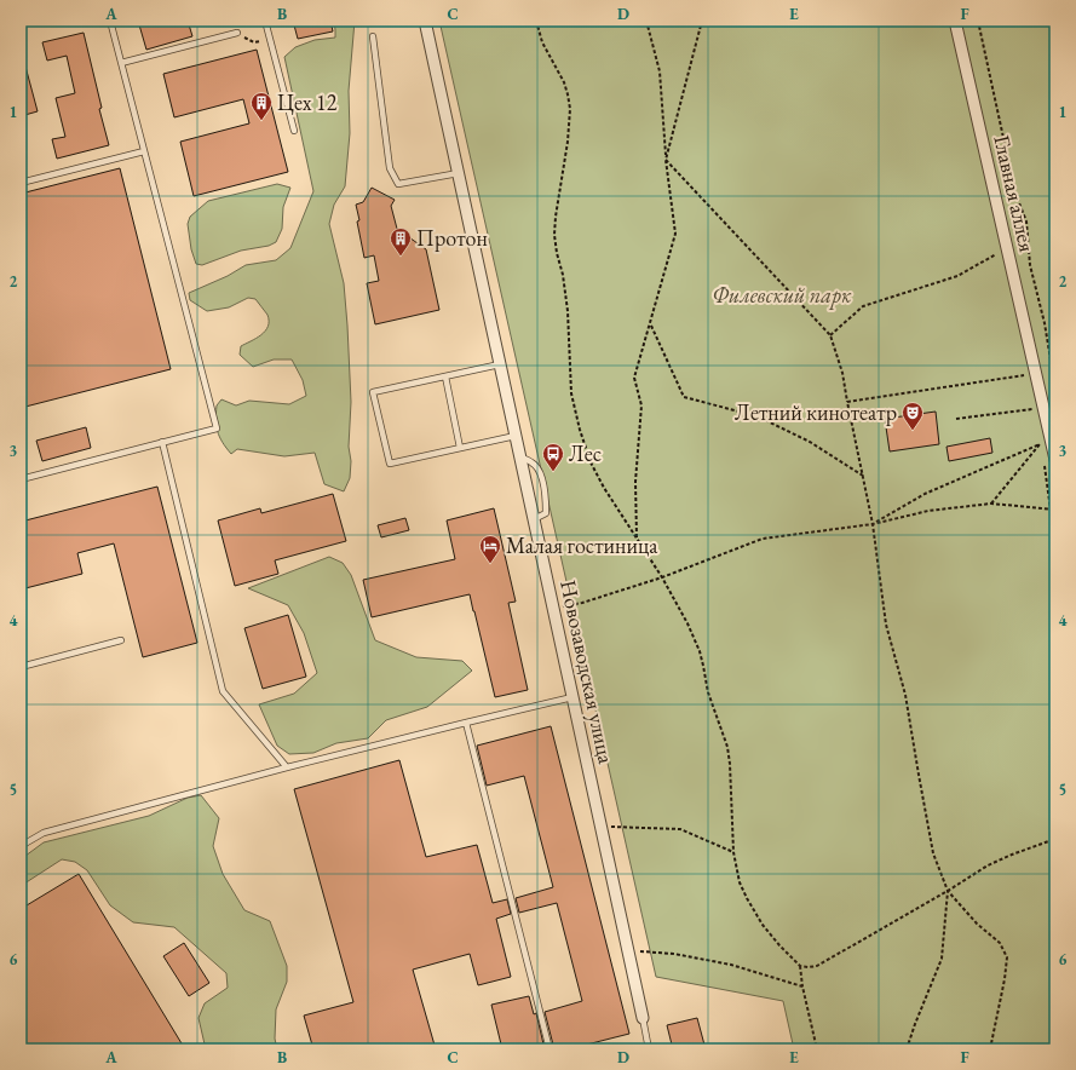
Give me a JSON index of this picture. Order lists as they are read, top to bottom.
{
  "streets": {
    "street": ["Главная аллея", "Новозаводская улица"]
  },
  "parks": ["Филевский парк"],
  "places": {
    "building": ["Цех 12", "Протон"],
    "theatre": ["Летний кинотеатр"],
    "bus stop": ["Лес"],
    "hotel": ["Малая гостиница"]
  },
  "grid": {
    "columns": [
      "A",
      "B",
      "C",
      "D",
      "E",
      "F"
    ],
    "rows": [
      "1",
      "2",
      "3",
      "4",
      "5",
      "6"
    ]
  }
}
